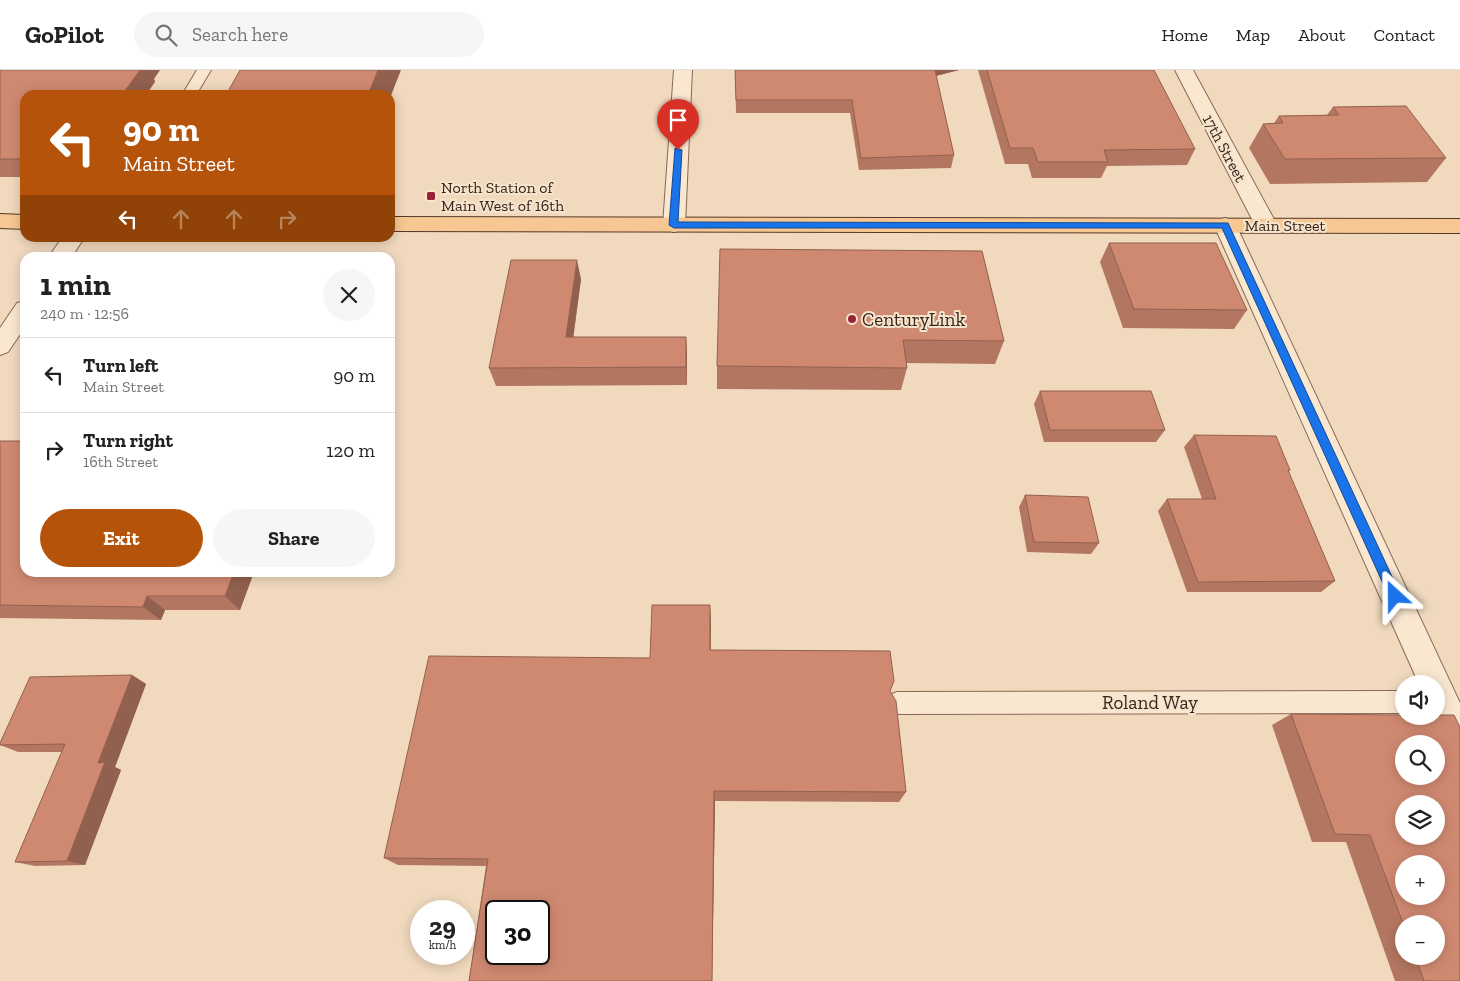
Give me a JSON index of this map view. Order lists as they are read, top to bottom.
{
  "streets": {
    "main road": ["Main Street"],
    "street": ["17th Street"],
    "lane": ["Roland Way"]
  },
  "crossings": [
    ["17th Street", "Main Street"]
  ],
  "places": {
    "transit": ["North Station of Main West of 16th"],
    "other": ["CenturyLink"]
  },
  "page": {
    "header": "GoPilot",
    "search": "Search here",
    "nav": [
      "Home",
      "Map",
      "About",
      "Contact"
    ],
    "turn": ["90 m", "Main Street"],
    "heading": ["1 min", "240 m · 12:56"],
    "list": [
      {
        "name": "Turn left",
        "note": "Main Street",
        "value": "90 m"
      },
      {
        "name": "Turn right",
        "note": "16th Street",
        "value": "120 m"
      }
    ],
    "buttons": ["Exit", "Share"],
    "map_buttons": ["+", "−"],
    "speed": "29 km/h",
    "limit": "30"
  }
}
